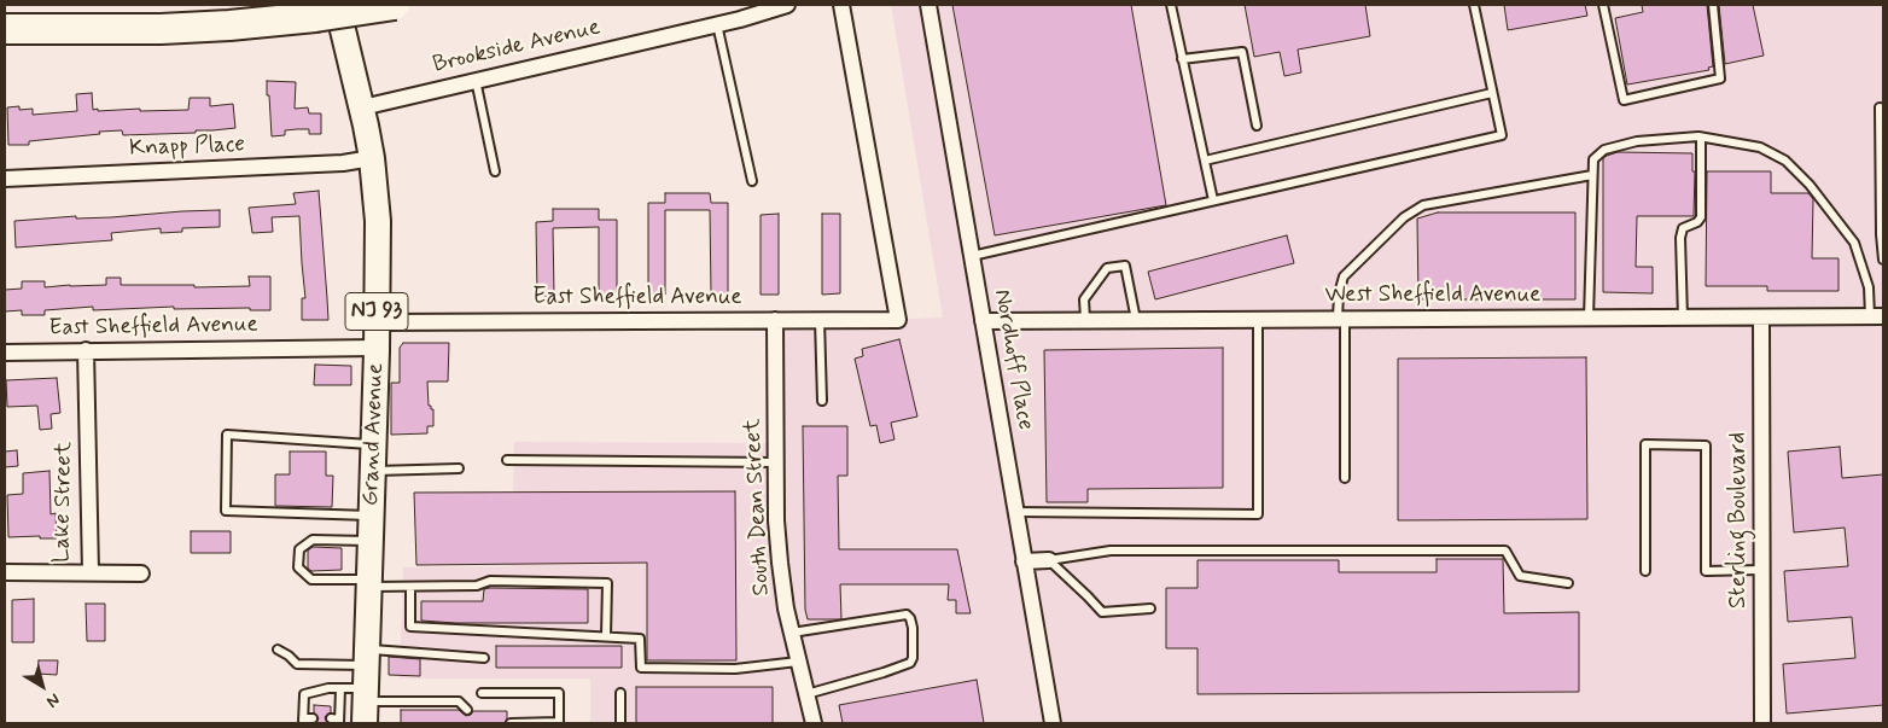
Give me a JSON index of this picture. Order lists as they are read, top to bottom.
{
  "streets": {
    "main road": ["NJ 93", "Grand Avenue"],
    "street": [
      "Brookside Avenue",
      "Knapp Place",
      "West Sheffield Avenue",
      "East Sheffield Avenue",
      "Nordhoff Place",
      "Lake Street",
      "South Dean Street",
      "Sterling Boulevard"
    ]
  },
  "crossings": [
    ["Brookside Avenue", "Grand Avenue"],
    ["Knapp Place", "Grand Avenue"],
    ["West Sheffield Avenue", "Nordhoff Place"],
    ["West Sheffield Avenue", "Sterling Boulevard"],
    ["East Sheffield Avenue", "Grand Avenue"],
    ["East Sheffield Avenue", "Lake Street"],
    ["East Sheffield Avenue", "South Dean Street"]
  ],
  "north": "bottom right"
}
